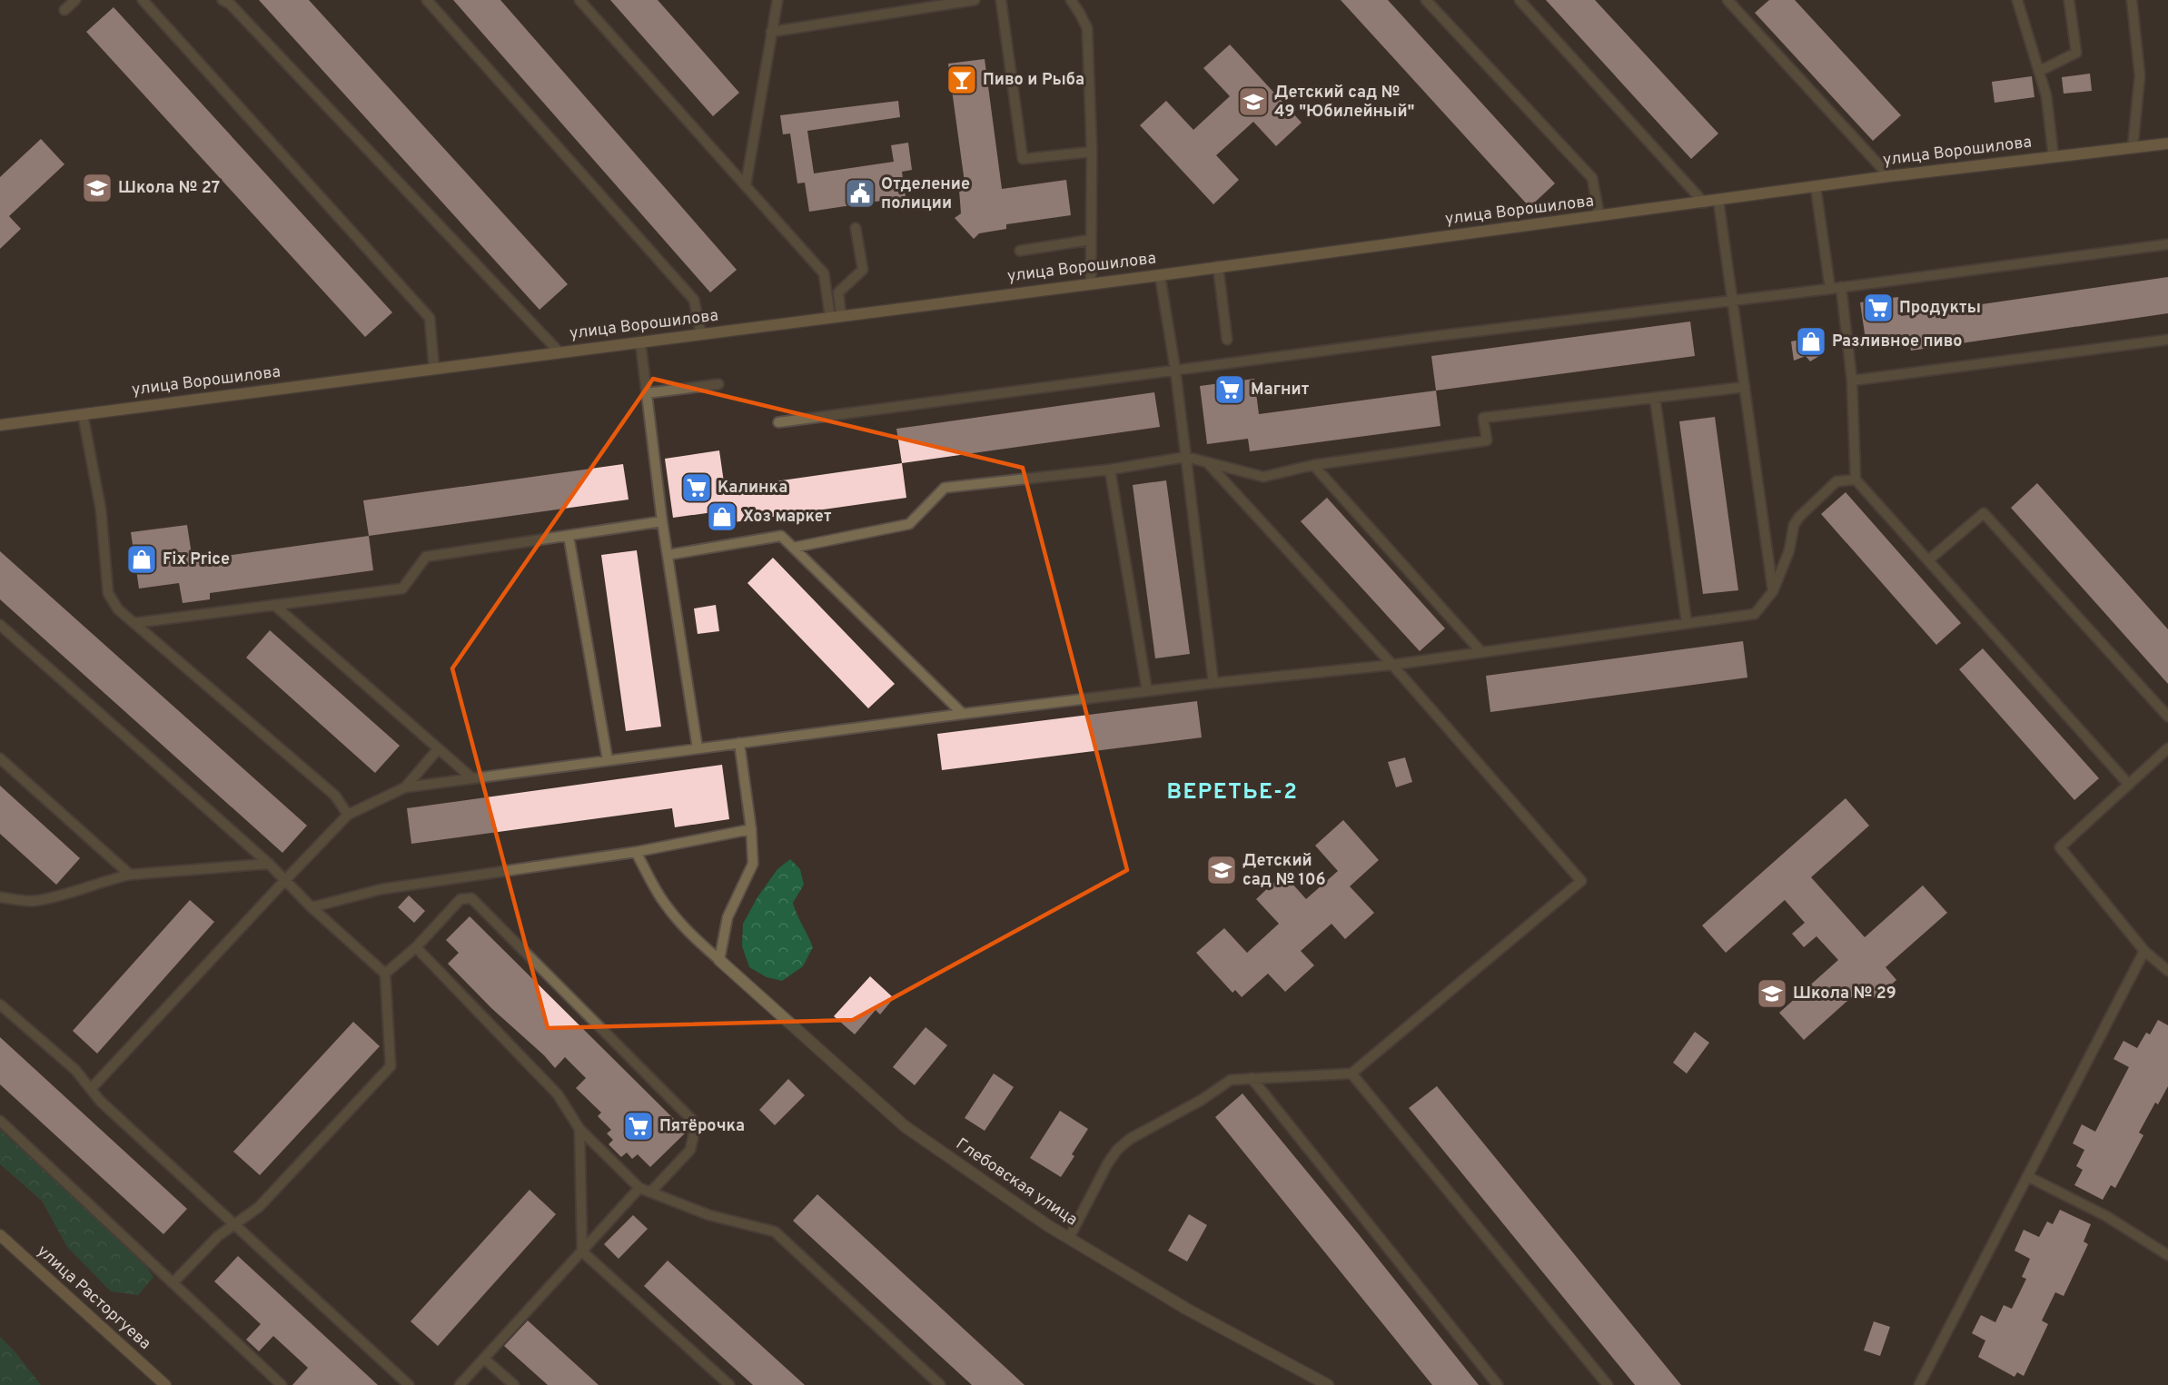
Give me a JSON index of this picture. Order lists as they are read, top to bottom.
{
  "streets": {
    "main road": ["улица Ворошилова", "улица Расторгуева"],
    "street": ["Глебовская улица"]
  },
  "districts": ["ВЕРЕТЬЕ-2"],
  "places": {
    "bar": ["Пиво и Рыба"],
    "school or university": [
      "Детский сад № 49 \"Юбилейный\"",
      "Школа № 27",
      "Детский сад № 106",
      "Школа № 29"
    ],
    "public building": ["Отделение полиции"],
    "supermarket": [
      "Продукты",
      "Магнит",
      "Калинка",
      "Пятёрочка"
    ],
    "shop": ["Разливное пиво", "Хоз маркет", "Fix Price"]
  }
}
